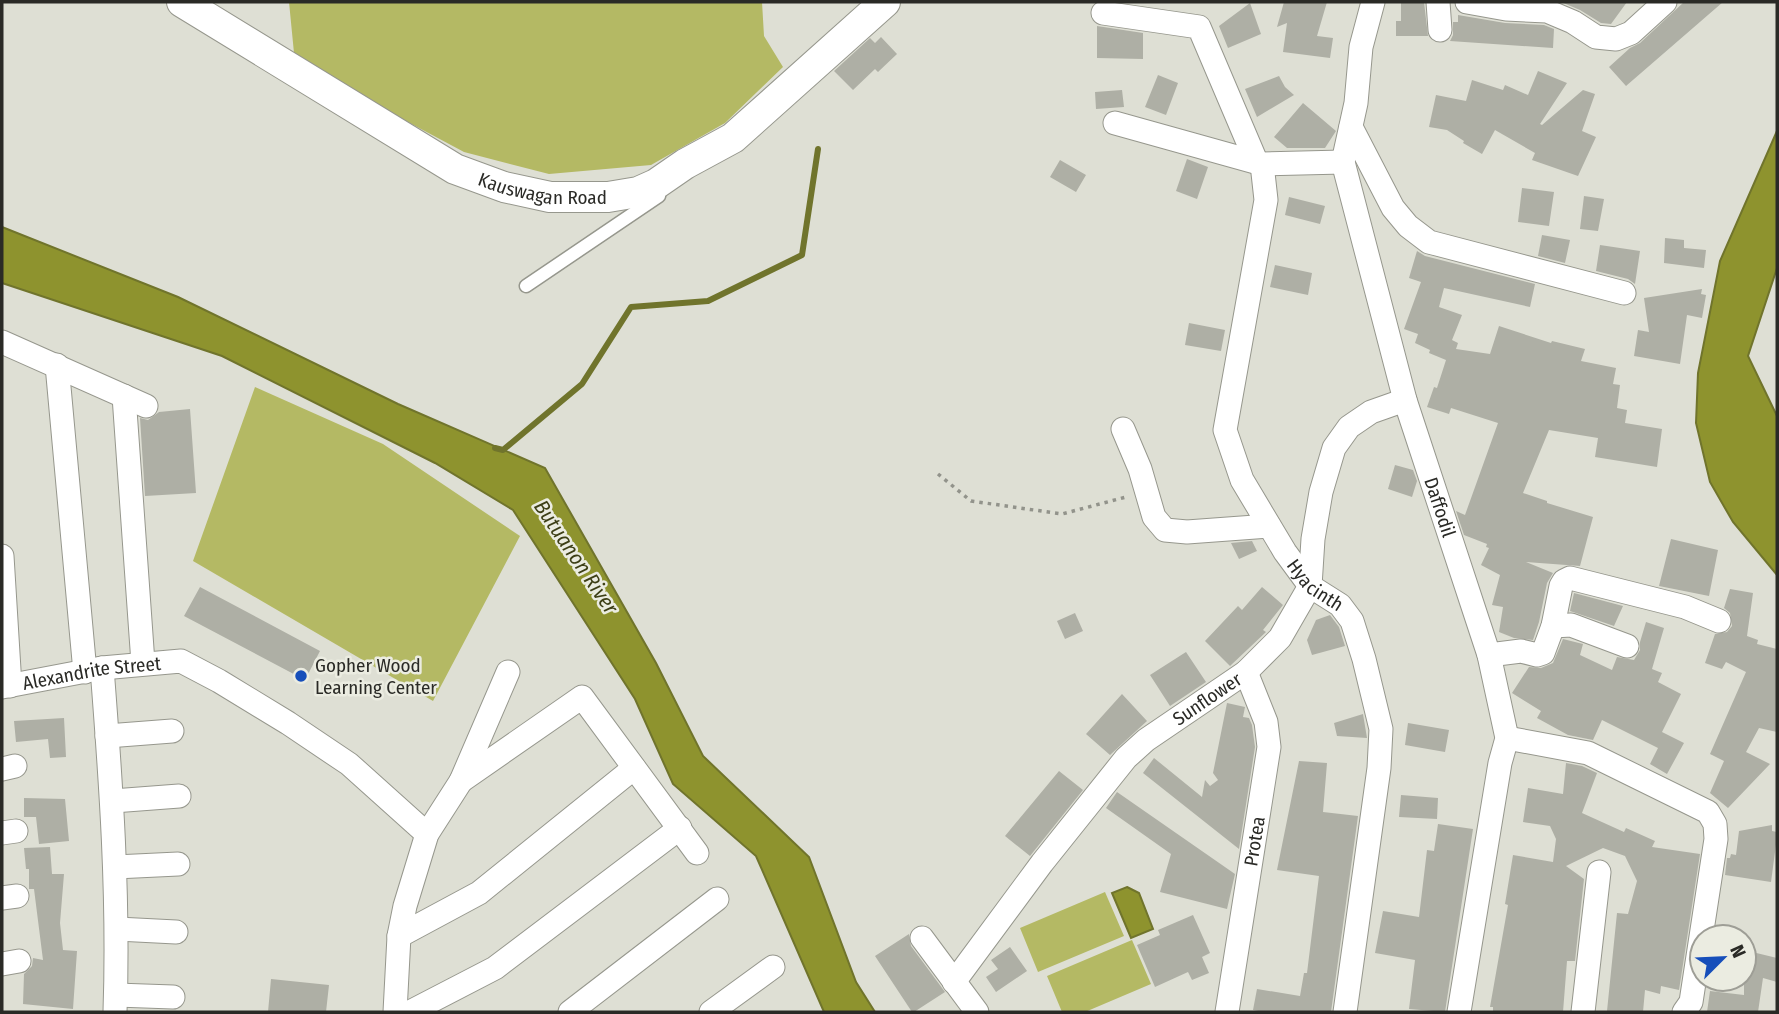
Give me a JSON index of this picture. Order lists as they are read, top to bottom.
{
  "streets": {
    "street": [
      "Kauswagan Road",
      "Daffodil",
      "Hyacinth",
      "Alexandrite Street",
      "Sunflower",
      "Protea"
    ]
  },
  "crossings": [
    ["Daffodil", "Sunflower"],
    ["Hyacinth", "Sunflower"],
    ["Sunflower", "Protea"]
  ],
  "water": ["Butuanon River"],
  "places": ["Gopher Wood Learning Center"],
  "north": "top right"
}
